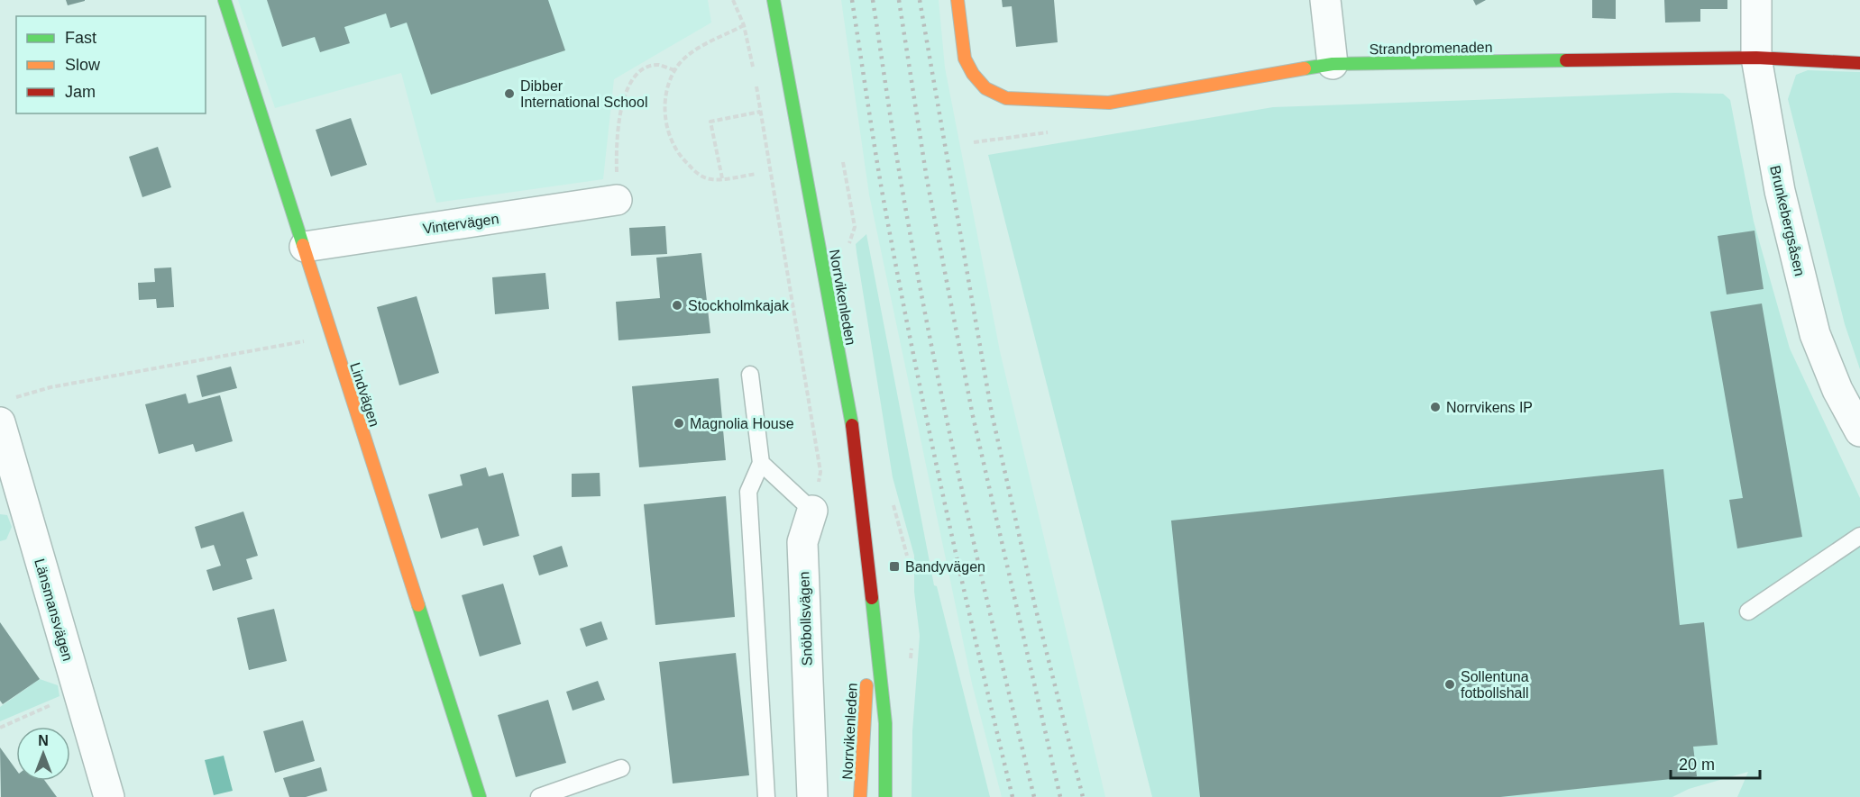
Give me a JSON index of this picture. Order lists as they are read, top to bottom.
{
  "streets": {
    "street": [
      "Strandpromenaden",
      "Brunkebergsåsen",
      "Vintervägen",
      "Norrvikenleden",
      "Lindvägen",
      "Länsmansvägen",
      "Snöbollsvägen"
    ]
  },
  "crossings": [
    ["Strandpromenaden", "Brunkebergsåsen"],
    ["Vintervägen", "Lindvägen"]
  ],
  "places": {
    "other": [
      "Dibber International School",
      "Stockholmkajak",
      "Norrvikens IP",
      "Magnolia House",
      "Sollentuna fotbollshall"
    ],
    "transit": ["Bandyvägen"]
  },
  "legend": ["Fast", "Slow", "Jam"],
  "scale_bar": "20 m",
  "north": "top"
}
